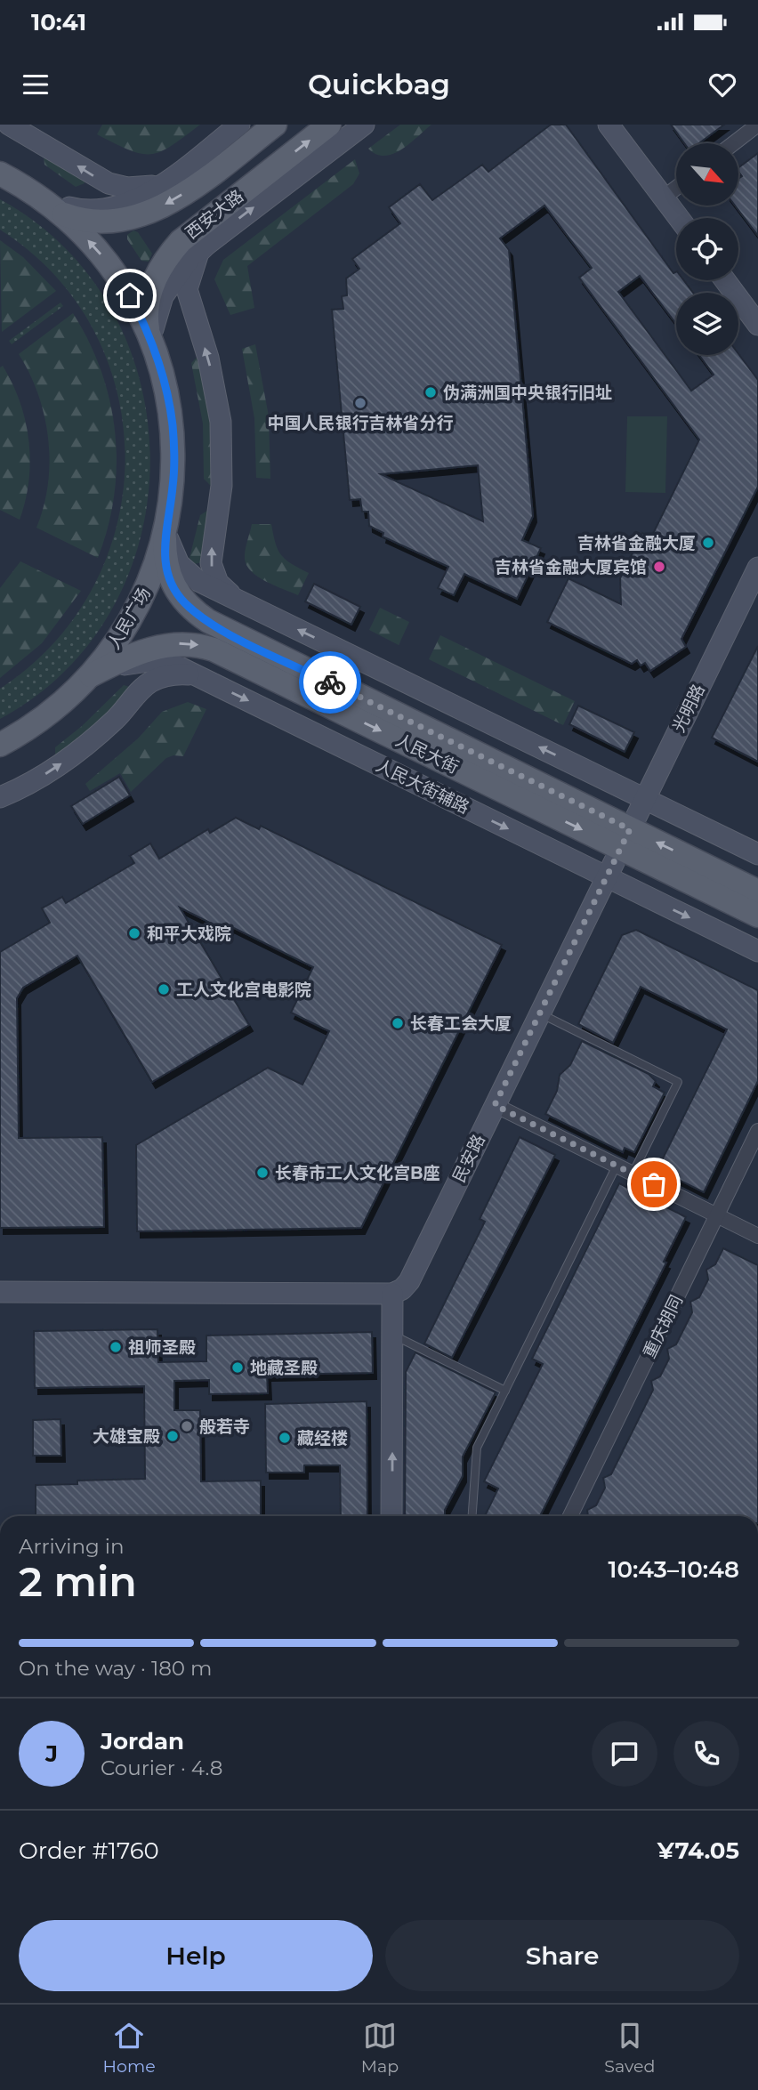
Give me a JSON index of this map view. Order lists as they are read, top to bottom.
{
  "streets": {
    "main road": ["西安大路", "人民广场", "人民大街"],
    "street": [
      "光明路",
      "人民大街辅路",
      "民安路",
      "重庆胡同"
    ]
  },
  "crossings": [
    ["西安大路", "人民广场"],
    ["人民广场", "人民大街"],
    ["人民广场", "人民大街辅路"],
    ["光明路", "人民大街"],
    ["光明路", "民安路"],
    ["人民大街", "人民大街辅路"],
    ["人民大街", "民安路"],
    ["人民大街辅路", "民安路"]
  ],
  "places": [
    "伪满洲国中央银行旧址",
    "中国人民银行吉林省分行",
    "吉林省金融大厦",
    "吉林省金融大厦宾馆",
    "和平大戏院",
    "工人文化宫电影院",
    "长春工会大厦",
    "长春市工人文化宫B座",
    "祖师圣殿",
    "地藏圣殿",
    "般若寺",
    "大雄宝殿",
    "藏经楼"
  ],
  "north": "bottom right",
  "page": {
    "status": "10:41",
    "header": "Quickbag",
    "heading": ["2 min", "Arriving in", "10:43–10:48"],
    "panel": [
      "Jordan",
      "Courier · 4.8",
      "Order #1760",
      "¥74.05"
    ],
    "bar": "On the way · 180 m",
    "round": "J",
    "buttons": ["Help", "Share"],
    "tabs": ["Home", "Map", "Saved"]
  }
}
